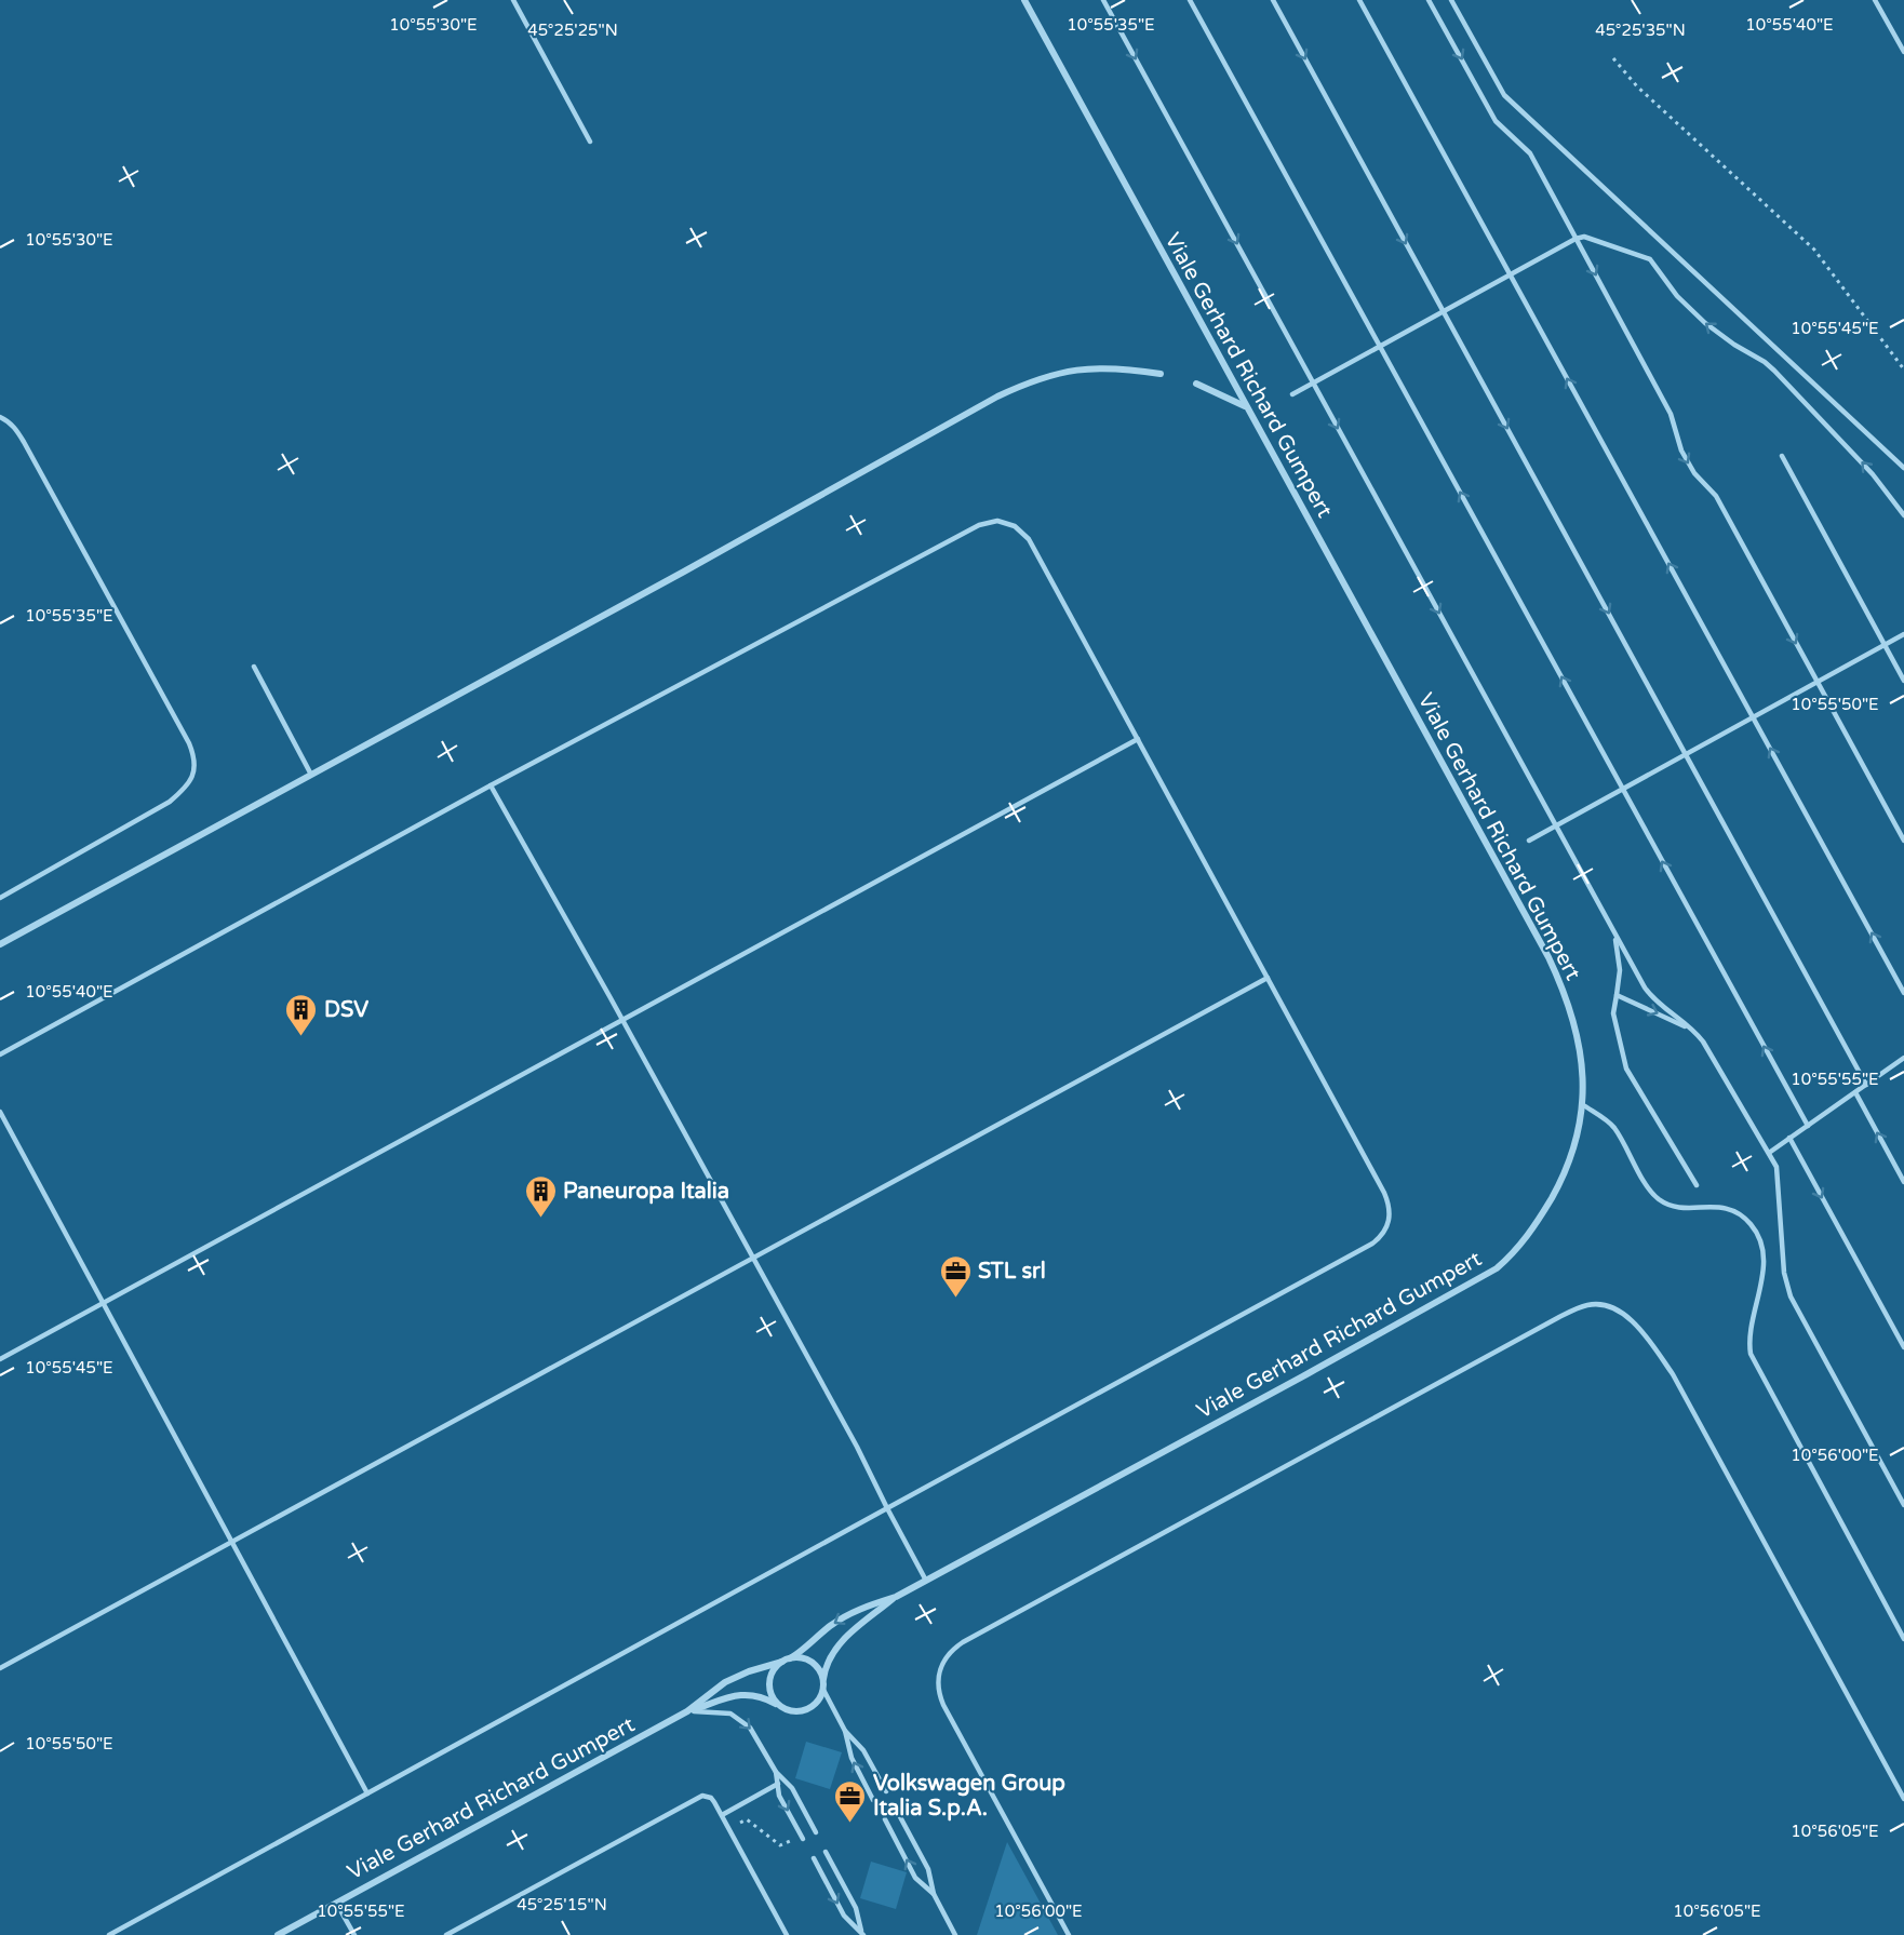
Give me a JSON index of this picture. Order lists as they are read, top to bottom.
{
  "streets": {
    "street": ["Viale Gerhard Richard Gumpert"]
  },
  "places": {
    "building": ["DSV", "Paneuropa Italia"],
    "office": ["STL srl", "Volkswagen Group Italia S.p.A."]
  },
  "coordinates": [
    "10°55'30\"E",
    "10°55'35\"E",
    "10°55'40\"E",
    "45°25'25\"N",
    "45°25'35\"N",
    "10°55'45\"E",
    "10°55'50\"E",
    "10°55'55\"E",
    "10°56'00\"E",
    "10°56'05\"E",
    "45°25'15\"N"
  ]
}
